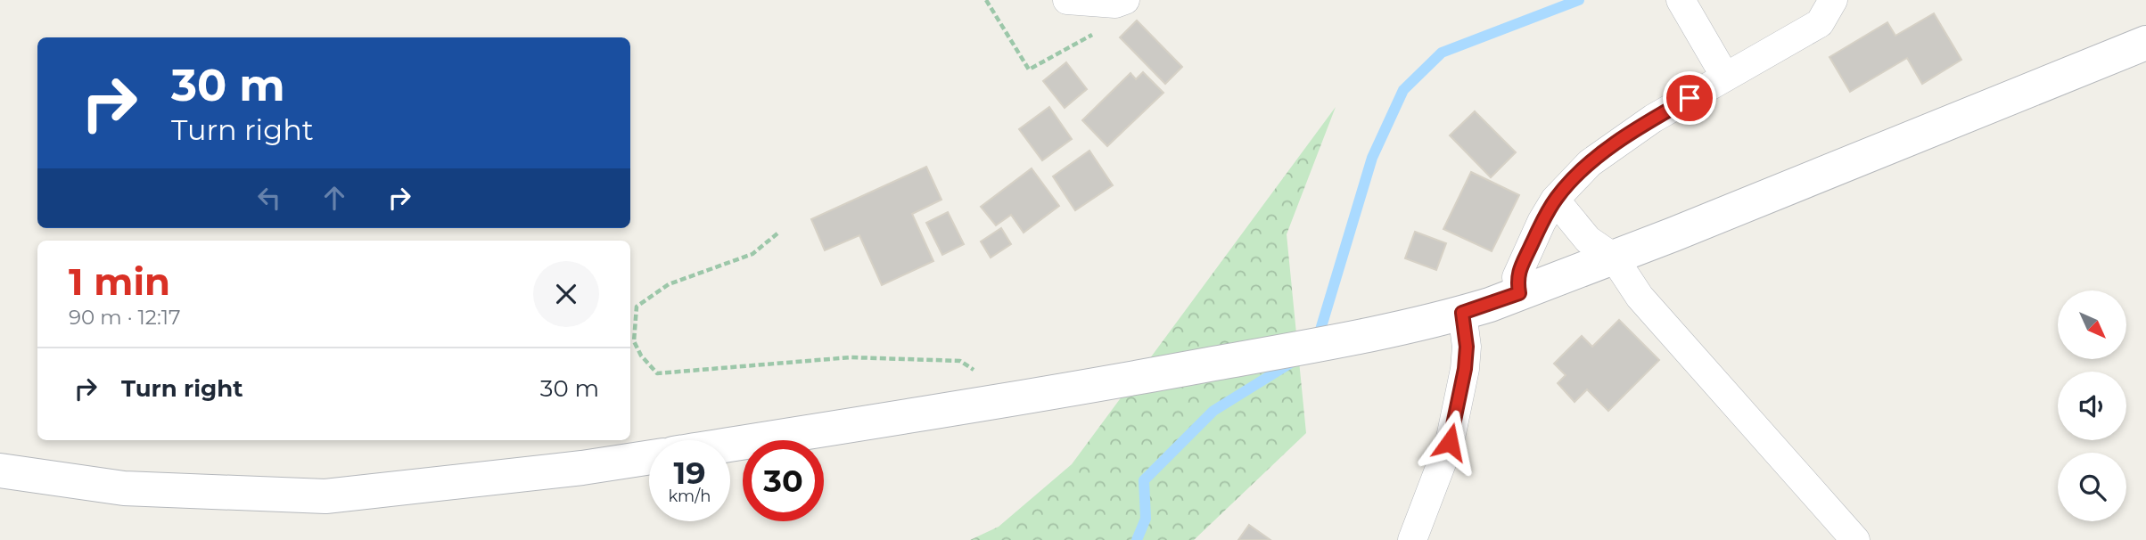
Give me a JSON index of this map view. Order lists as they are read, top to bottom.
{
  "north": "bottom right",
  "page": {
    "turn": ["30 m", "Turn right"],
    "heading": ["1 min", "90 m · 12:17"],
    "list": [
      {
        "name": "Turn right",
        "value": "30 m"
      }
    ],
    "speed": "19 km/h",
    "limit": "30"
  }
}
